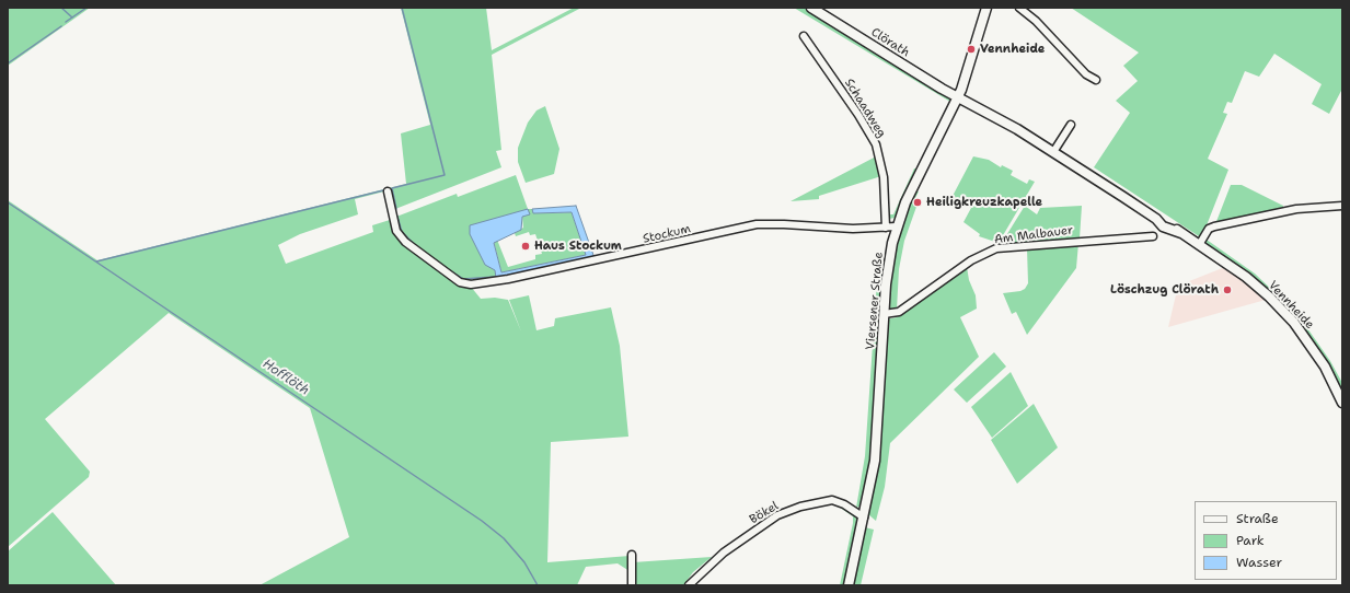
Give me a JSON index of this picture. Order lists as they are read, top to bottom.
{
  "streets": {
    "main road": ["Clörath", "Viersener Straße", "Vennheide"],
    "street": [
      "Schaadweg",
      "Stockum",
      "Am Malbauer",
      "Bökel"
    ]
  },
  "crossings": [
    ["Clörath", "Viersener Straße"],
    ["Clörath", "Vennheide"],
    ["Schaadweg", "Stockum"],
    ["Stockum", "Viersener Straße"],
    ["Am Malbauer", "Viersener Straße"],
    ["Viersener Straße", "Vennheide"],
    ["Viersener Straße", "Bökel"]
  ],
  "water": ["Hofflöth"],
  "places": [
    "Vennheide",
    "Heiligkreuzkapelle",
    "Haus Stockum",
    "Löschzug Clörath"
  ],
  "legend": ["Straße", "Park", "Wasser"]
}
